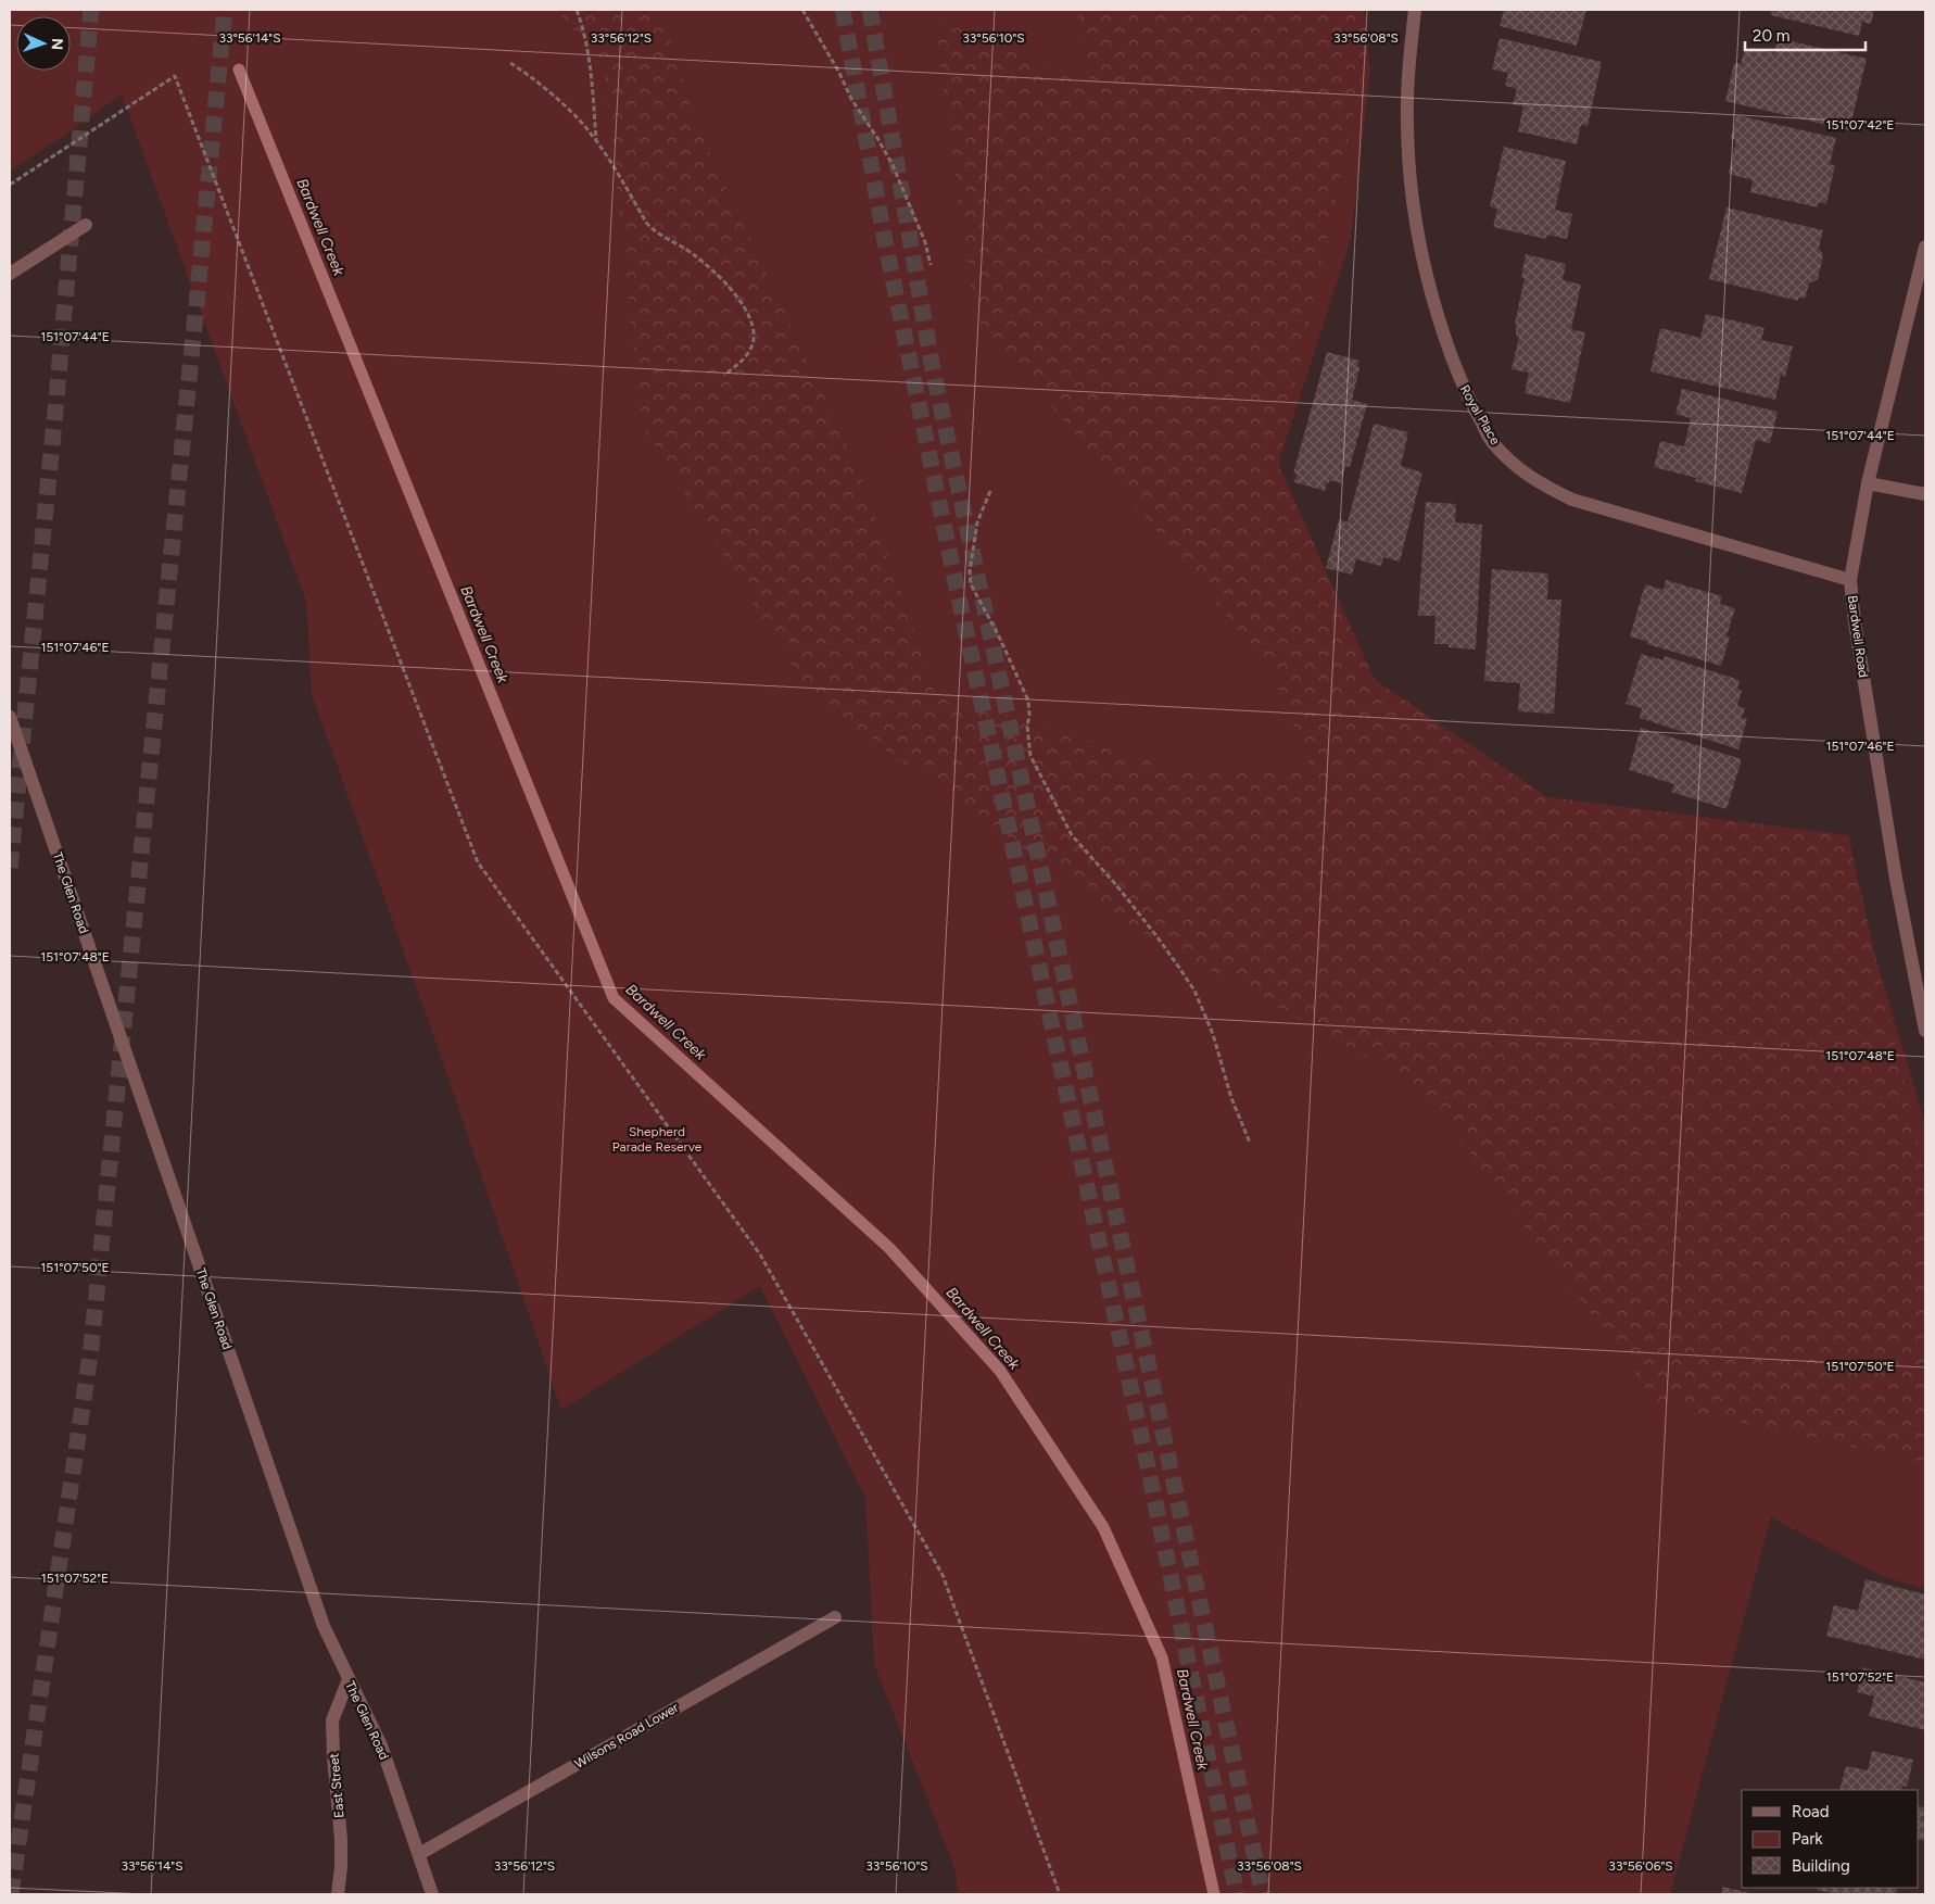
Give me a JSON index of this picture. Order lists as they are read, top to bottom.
{
  "streets": {
    "street": [
      "Royal Place",
      "Bardwell Road",
      "The Glen Road",
      "Wilsons Road Lower",
      "East Street"
    ]
  },
  "crossings": [
    ["Royal Place", "Bardwell Road"],
    ["The Glen Road", "Wilsons Road Lower"],
    ["The Glen Road", "East Street"]
  ],
  "water": ["Bardwell Creek"],
  "parks": ["Shepherd Parade Reserve"],
  "legend": ["Road", "Park", "Building"],
  "scale_bar": "20 m",
  "north": "right",
  "coordinates": [
    "33°56'14\"S",
    "33°56'12\"S",
    "33°56'10\"S",
    "33°56'08\"S",
    "151°07'42\"E",
    "151°07'44\"E",
    "151°07'46\"E",
    "151°07'48\"E",
    "151°07'50\"E",
    "151°07'52\"E",
    "33°56'06\"S"
  ]
}
